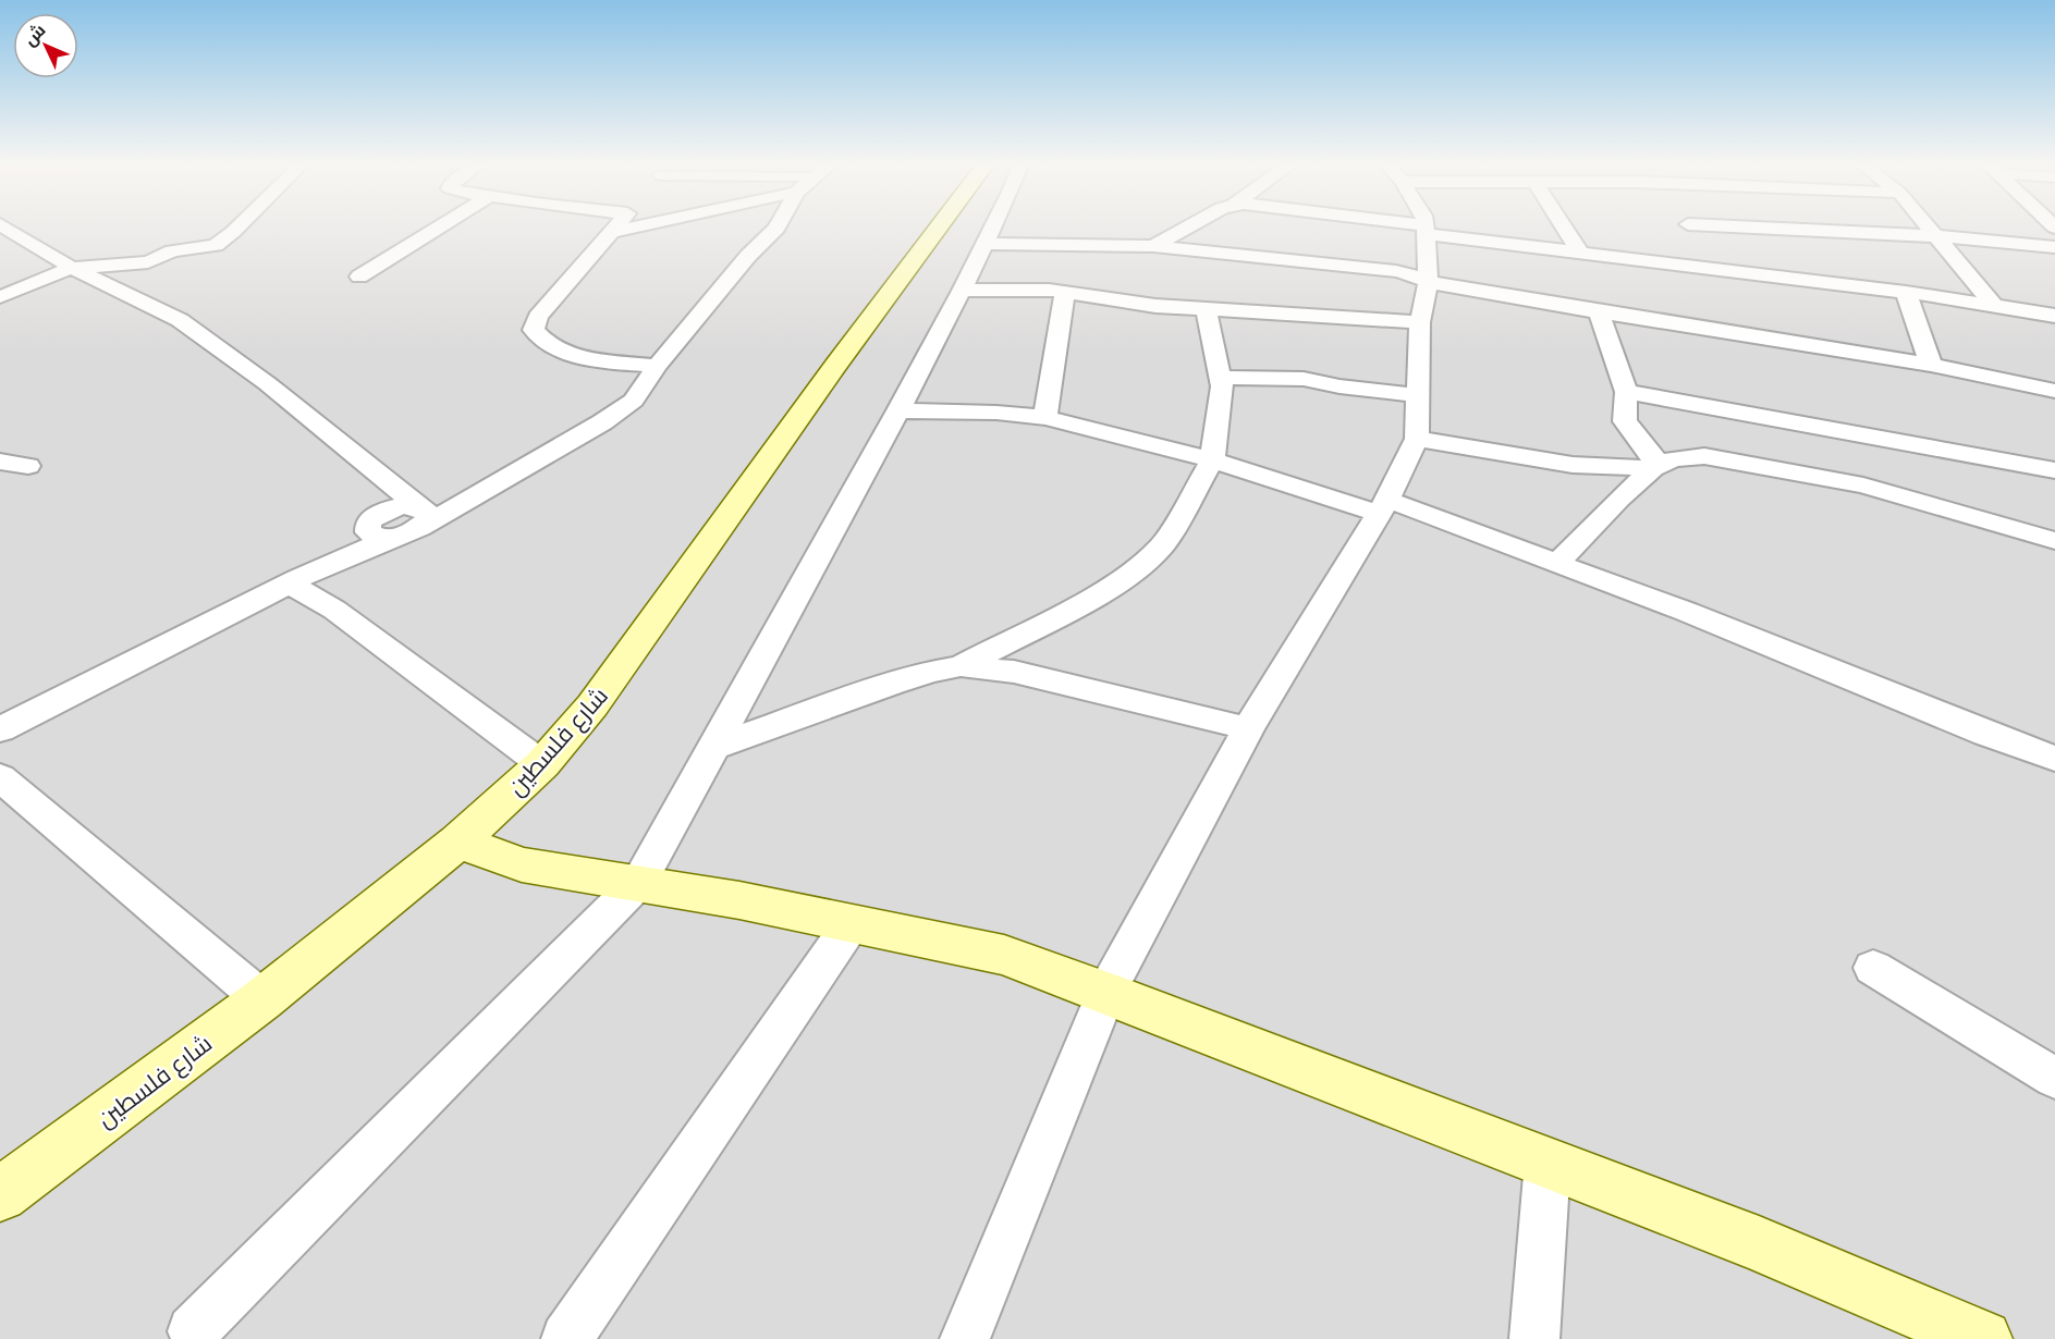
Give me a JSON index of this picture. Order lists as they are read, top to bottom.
{
  "streets": {
    "street": ["شارع فلسطين"]
  },
  "north": "top left"
}
